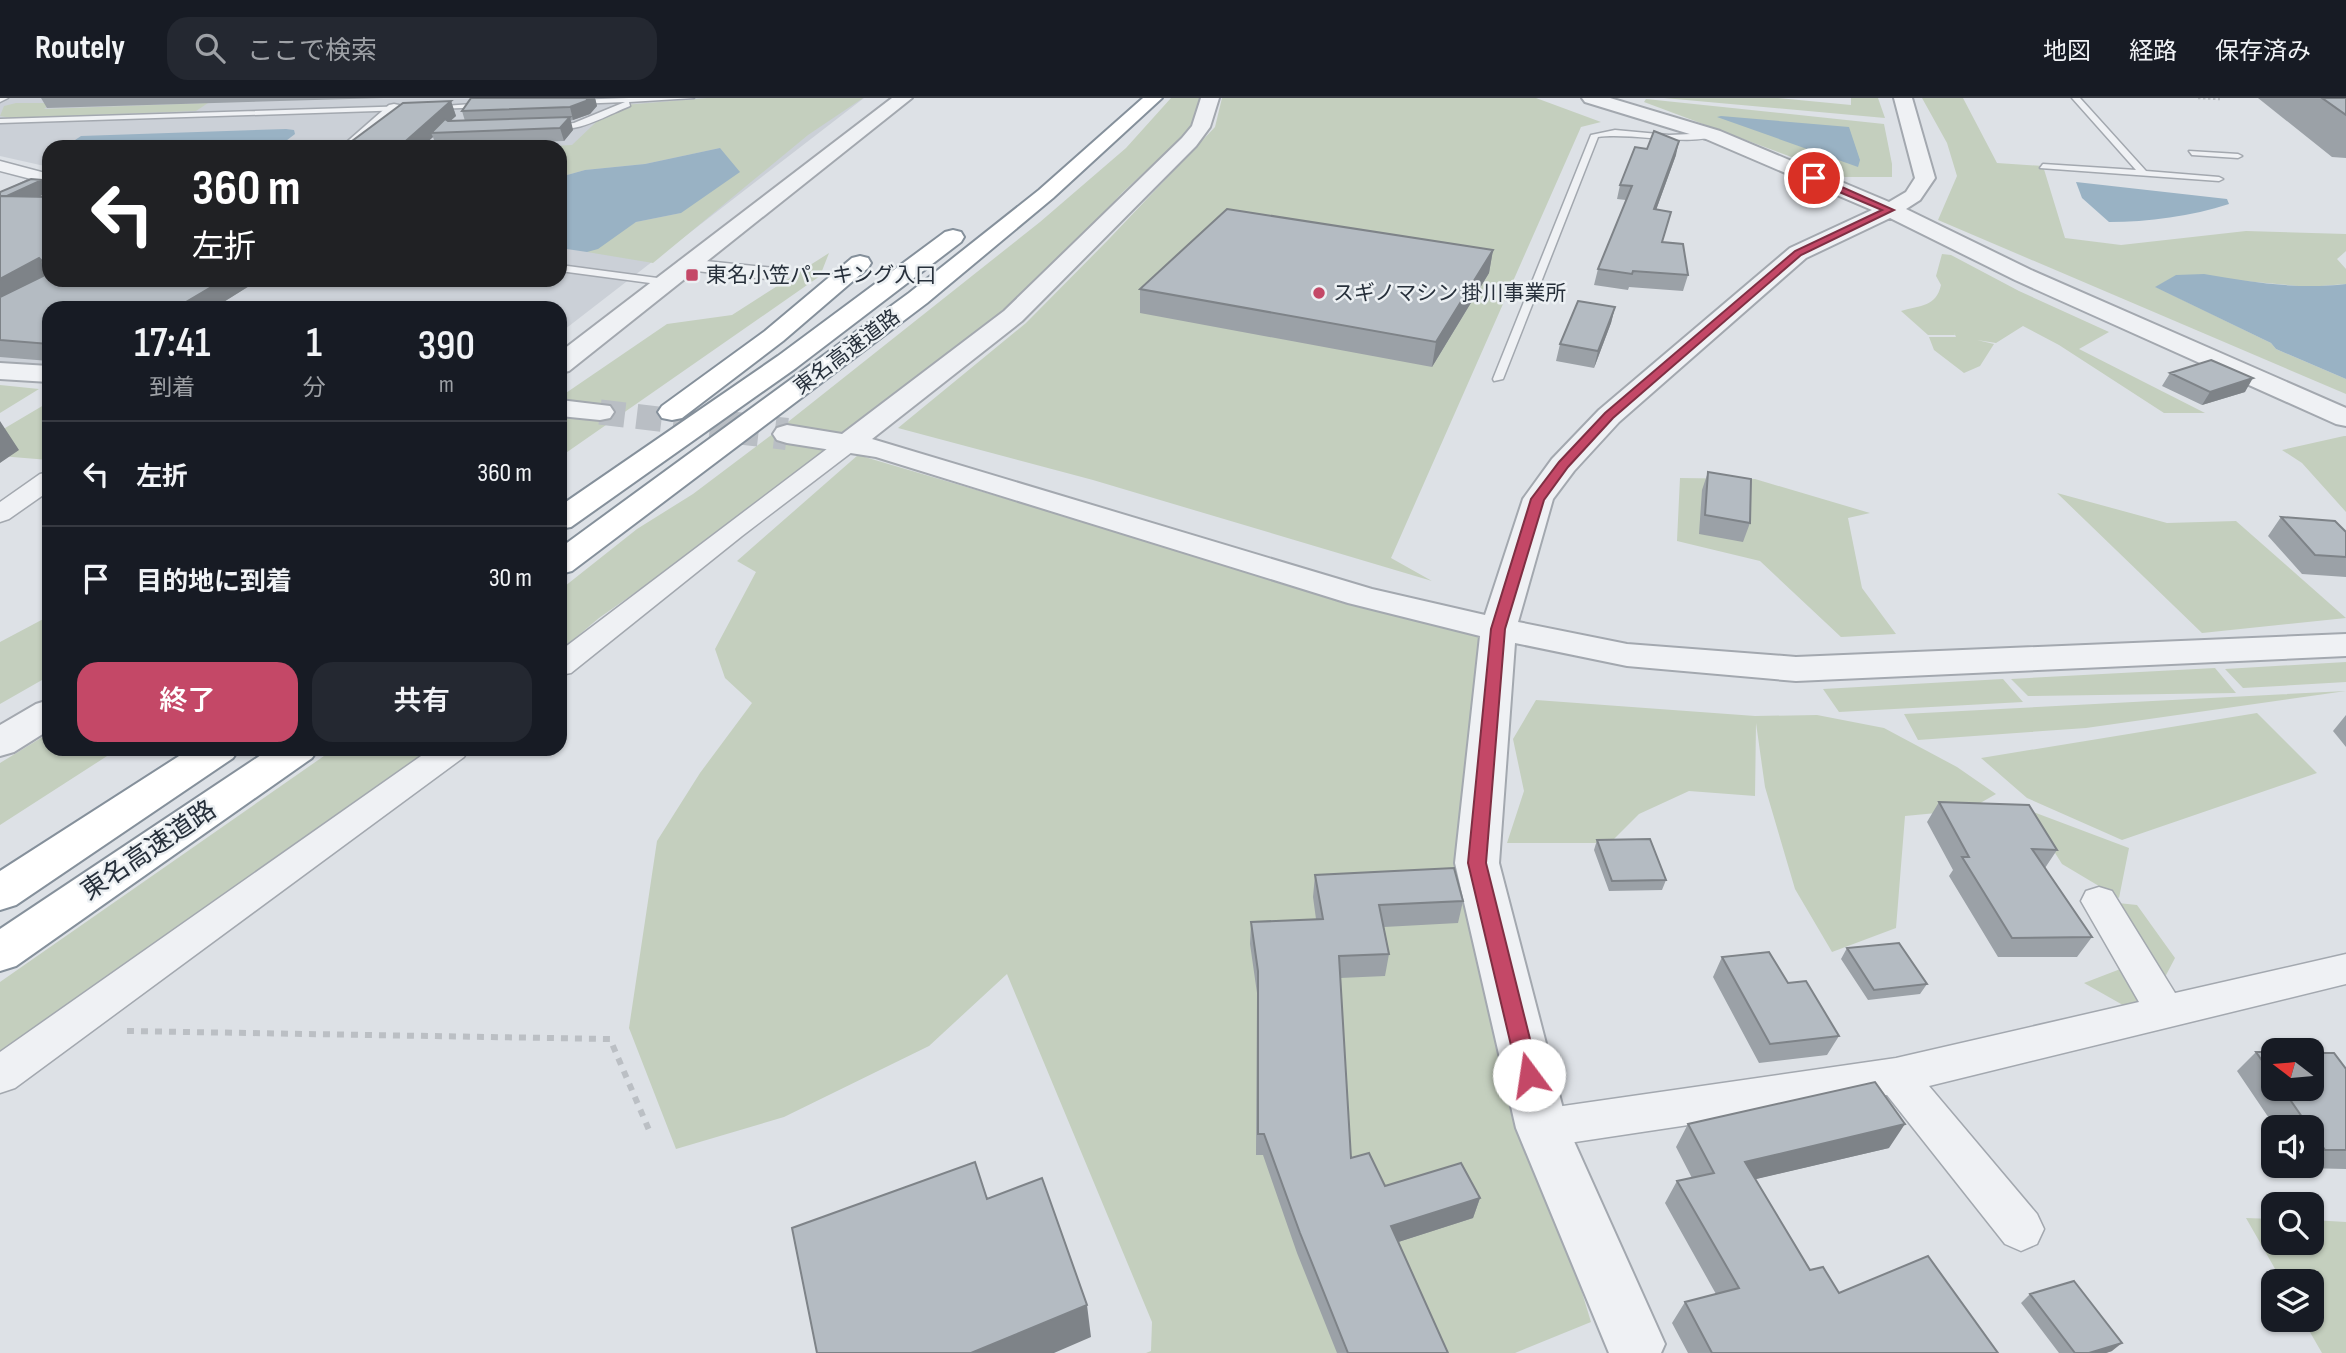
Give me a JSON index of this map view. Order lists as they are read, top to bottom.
{
  "streets": {
    "highway": ["東名高速道路"]
  },
  "places": {
    "transit": ["東名小笠パーキング入口"],
    "other": ["スギノマシン 掛川事業所"]
  },
  "north": "left",
  "page": {
    "header": "Routely",
    "search": "ここで検索",
    "nav": ["地図", "経路", "保存済み"],
    "turn": ["360 m", "左折"],
    "eta": [
      "17:41",
      "到着",
      "1",
      "分",
      "390",
      "m"
    ],
    "list": [
      {
        "name": "左折",
        "value": "360 m"
      },
      {
        "name": "目的地に到着",
        "value": "30 m"
      }
    ],
    "buttons": ["終了", "共有"]
  }
}
